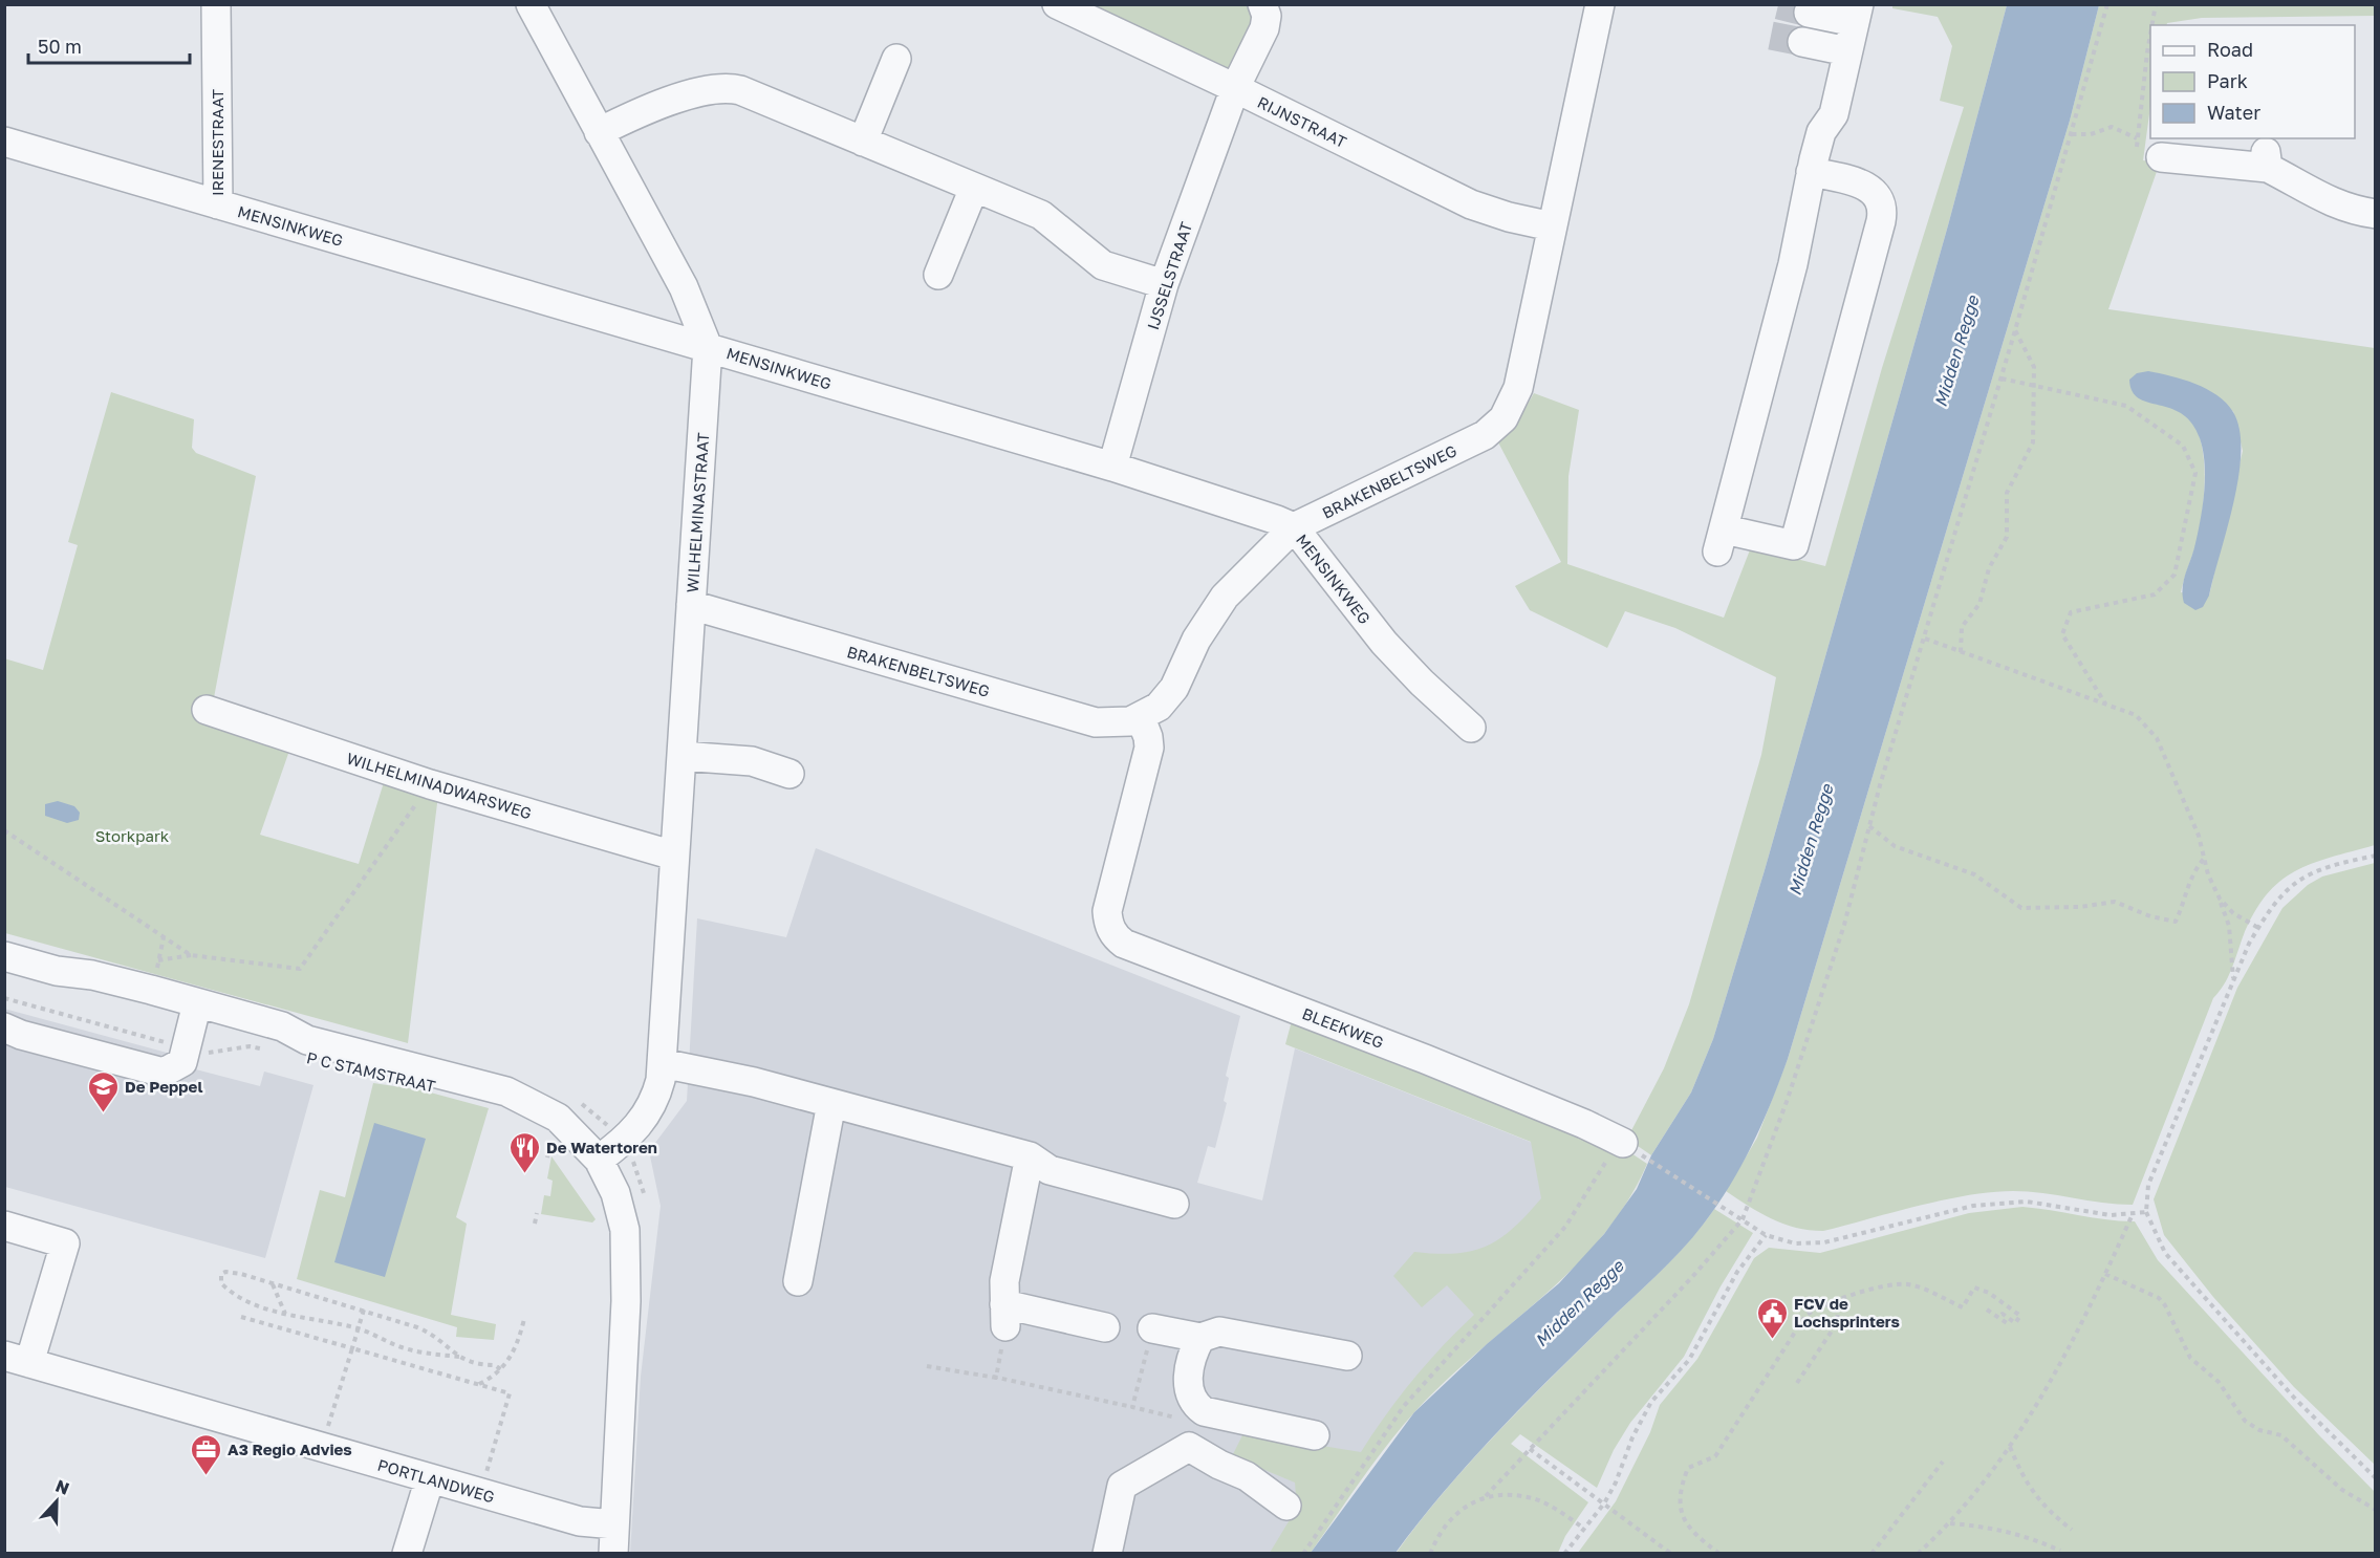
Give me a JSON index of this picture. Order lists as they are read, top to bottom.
{
  "streets": {
    "street": [
      "RIJNSTRAAT",
      "IRENESTRAAT",
      "MENSINKWEG",
      "IJSSELSTRAAT",
      "BRAKENBELTSWEG",
      "WILHELMINASTRAAT",
      "WILHELMINADWARSWEG",
      "BLEEKWEG",
      "P C STAMSTRAAT",
      "PORTLANDWEG"
    ]
  },
  "crossings": [
    ["RIJNSTRAAT", "IJSSELSTRAAT"],
    ["RIJNSTRAAT", "BRAKENBELTSWEG"],
    ["IRENESTRAAT", "MENSINKWEG"],
    ["MENSINKWEG", "IJSSELSTRAAT"],
    ["MENSINKWEG", "BRAKENBELTSWEG"],
    ["MENSINKWEG", "WILHELMINASTRAAT"],
    ["BRAKENBELTSWEG", "WILHELMINASTRAAT"],
    ["BRAKENBELTSWEG", "BLEEKWEG"],
    ["WILHELMINASTRAAT", "WILHELMINADWARSWEG"],
    ["WILHELMINASTRAAT", "P C STAMSTRAAT"],
    ["P C STAMSTRAAT", "PORTLANDWEG"]
  ],
  "water": ["Midden Regge"],
  "parks": ["Storkpark"],
  "places": {
    "school or university": ["De Peppel"],
    "restaurant": ["De Watertoren"],
    "public building": ["FCV de Lochsprinters"],
    "office": ["A3 Regio Advies"]
  },
  "legend": ["Road", "Park", "Water"],
  "scale_bar": "50 m",
  "north": "top"
}
